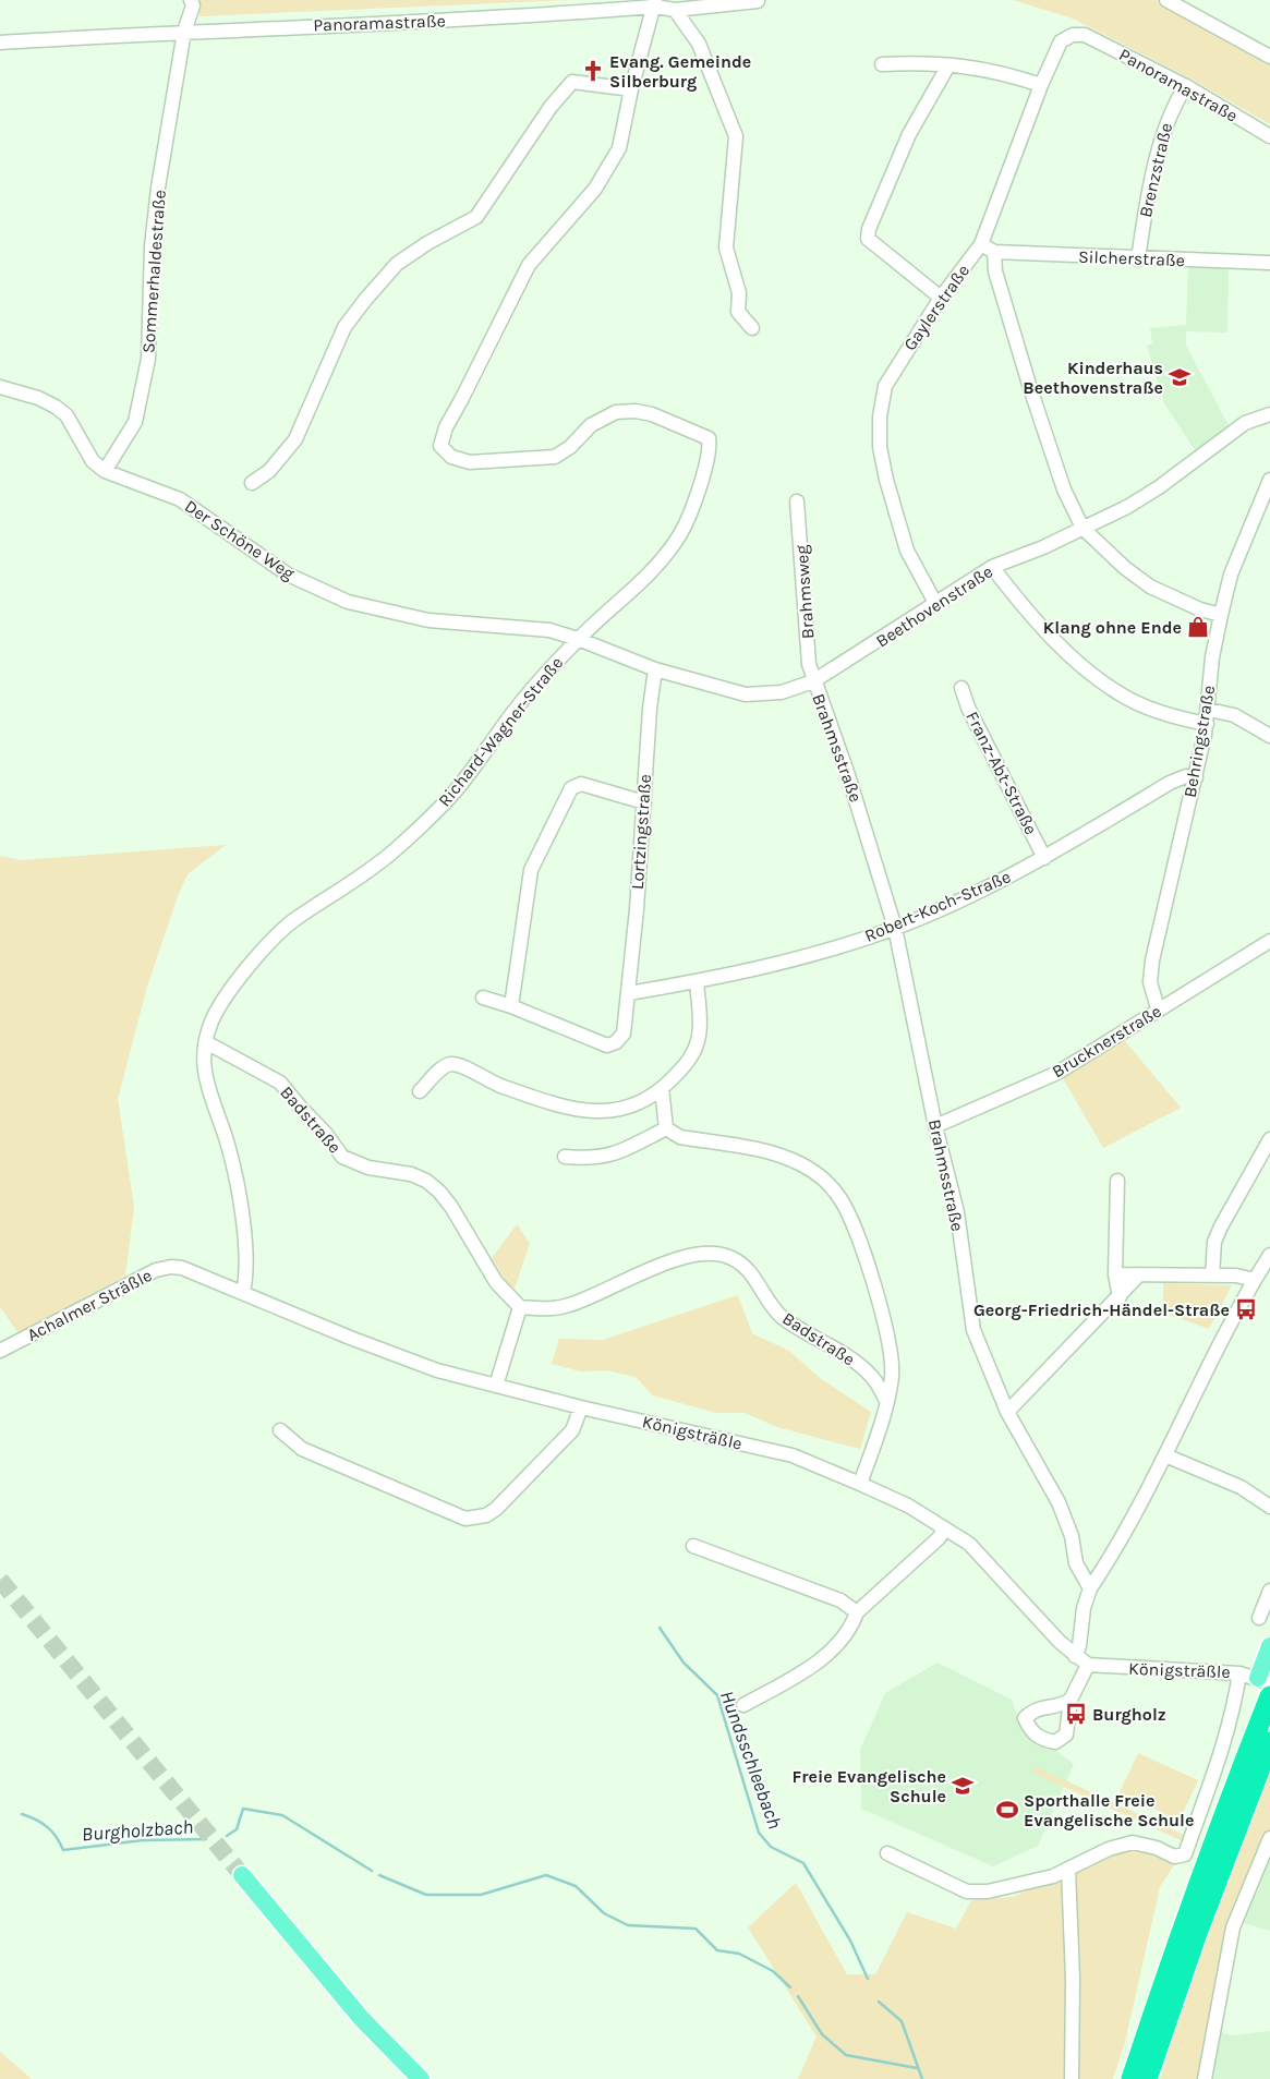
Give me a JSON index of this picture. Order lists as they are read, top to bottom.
{
  "streets": {
    "street": [
      "Panoramastraße",
      "Brenzstraße",
      "Silcherstraße",
      "Sommerhaldestraße",
      "Gaylerstraße",
      "Der Schöne Weg",
      "Brahmsweg",
      "Beethovenstraße",
      "Richard-Wagner-Straße",
      "Behringstraße",
      "Brahmsstraße",
      "Franz-Abt-Straße",
      "Lortzingstraße",
      "Robert-Koch-Straße",
      "Brucknerstraße",
      "Badstraße",
      "Achalmer Sträßle",
      "Königsträßle"
    ]
  },
  "crossings": [
    ["Panoramastraße", "Brenzstraße"],
    ["Panoramastraße", "Sommerhaldestraße"],
    ["Panoramastraße", "Gaylerstraße"],
    ["Brenzstraße", "Silcherstraße"],
    ["Sommerhaldestraße", "Der Schöne Weg"],
    ["Gaylerstraße", "Beethovenstraße"],
    ["Der Schöne Weg", "Beethovenstraße"],
    ["Der Schöne Weg", "Richard-Wagner-Straße"],
    ["Brahmsweg", "Beethovenstraße"],
    ["Brahmsweg", "Brahmsstraße"],
    ["Beethovenstraße", "Richard-Wagner-Straße"],
    ["Beethovenstraße", "Brahmsstraße"],
    ["Beethovenstraße", "Lortzingstraße"],
    ["Richard-Wagner-Straße", "Badstraße"],
    ["Richard-Wagner-Straße", "Achalmer Sträßle"],
    ["Richard-Wagner-Straße", "Königsträßle"],
    ["Behringstraße", "Robert-Koch-Straße"],
    ["Behringstraße", "Brucknerstraße"],
    ["Brahmsstraße", "Robert-Koch-Straße"],
    ["Brahmsstraße", "Brucknerstraße"],
    ["Franz-Abt-Straße", "Robert-Koch-Straße"],
    ["Lortzingstraße", "Robert-Koch-Straße"],
    ["Achalmer Sträßle", "Königsträßle"]
  ],
  "water": ["Hundsschleebach", "Burgholzbach"],
  "places": {
    "church": ["Evang. Gemeinde Silberburg"],
    "school or university": ["Kinderhaus Beethovenstraße", "Freie Evangelische Schule"],
    "shop": ["Klang ohne Ende"],
    "bus stop": ["Georg-Friedrich-Händel-Straße", "Burgholz"],
    "sports": ["Sporthalle Freie Evangelische Schule"]
  }
}
